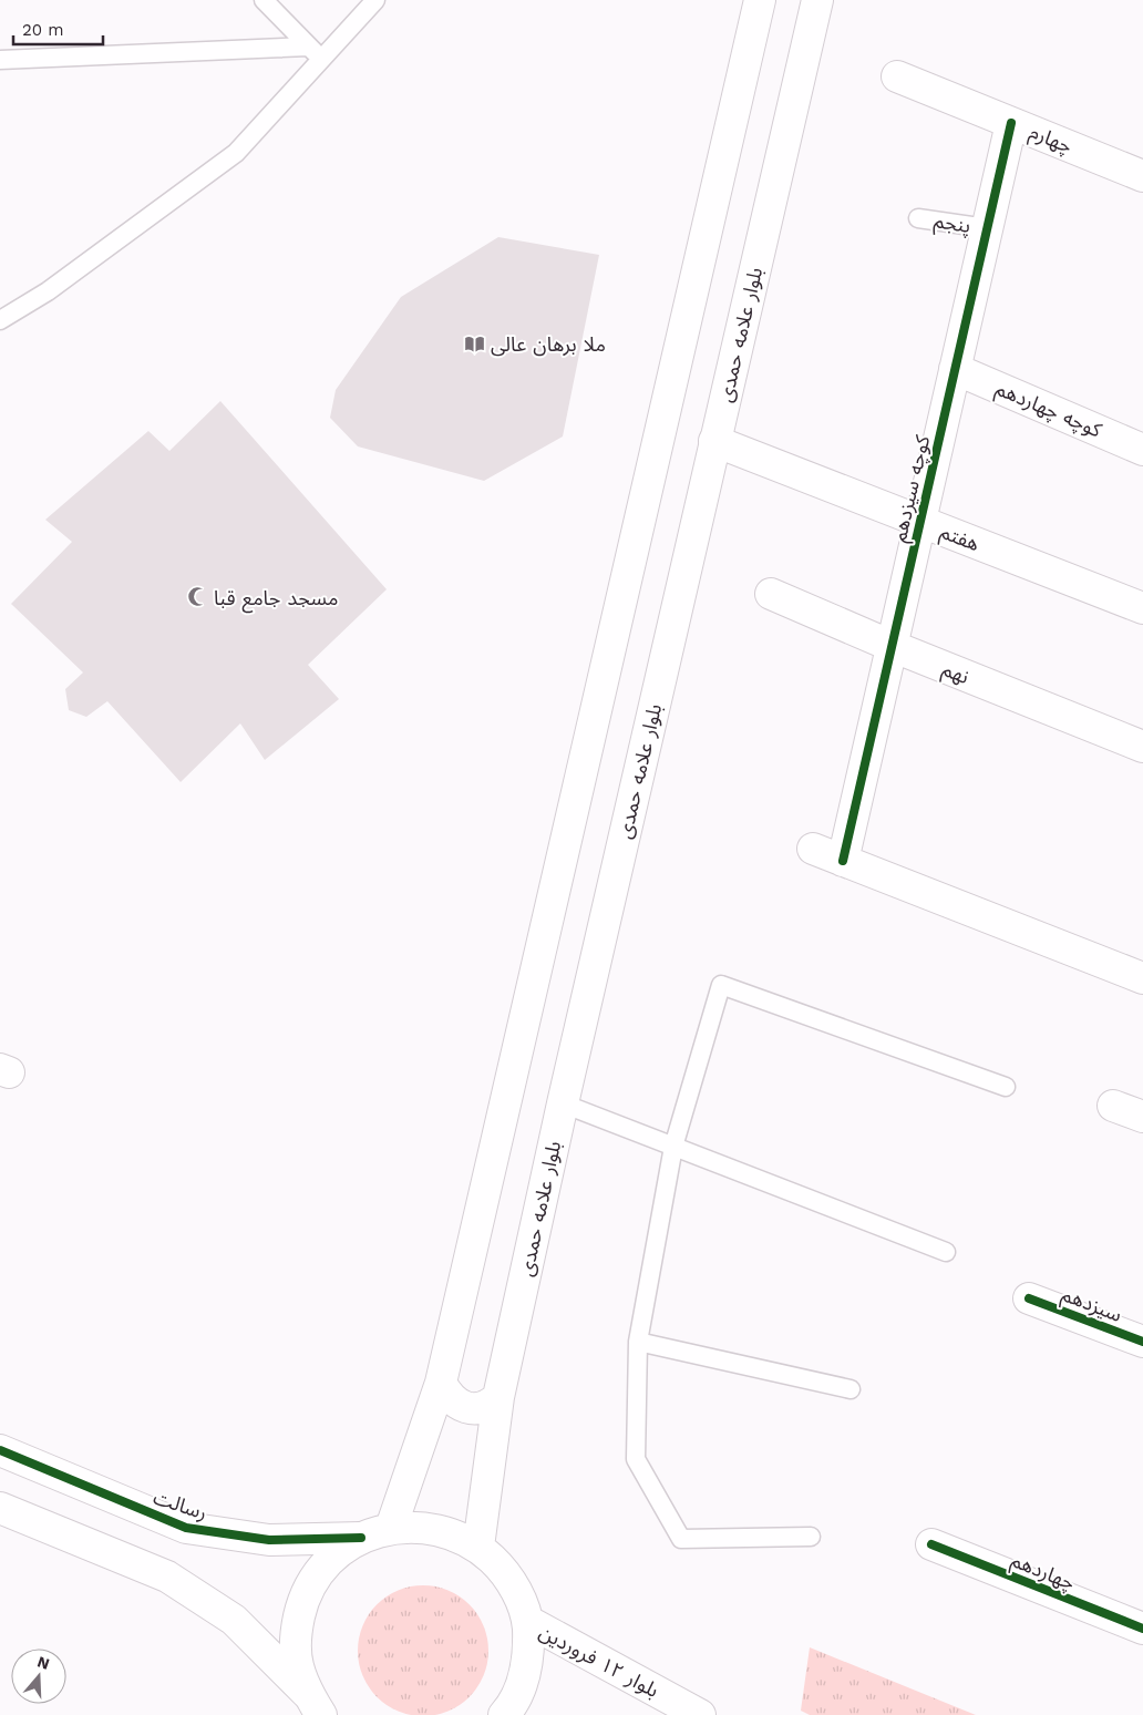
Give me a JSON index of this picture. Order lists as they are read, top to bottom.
{
  "streets": {
    "main road": [
      "چهارم",
      "بلوار علامه حمدی",
      "کوچه چهاردهم",
      "کوچه سیزدهم",
      "هفتم",
      "نهم",
      "سیزدهم",
      "رسالت",
      "چهاردهم",
      "بلوار ۱۲ فروردین"
    ],
    "lane": ["پنجم"]
  },
  "crossings": [
    ["چهارم", "کوچه سیزدهم"],
    ["پنجم", "کوچه سیزدهم"],
    ["بلوار علامه حمدی", "هفتم"],
    ["کوچه چهاردهم", "کوچه سیزدهم"],
    ["کوچه سیزدهم", "هفتم"],
    ["کوچه سیزدهم", "نهم"]
  ],
  "places": {
    "library": ["ملا برهان عالی"],
    "mosque": ["مسجد جامع قبا"]
  },
  "scale_bar": "20 m",
  "north": "top"
}
